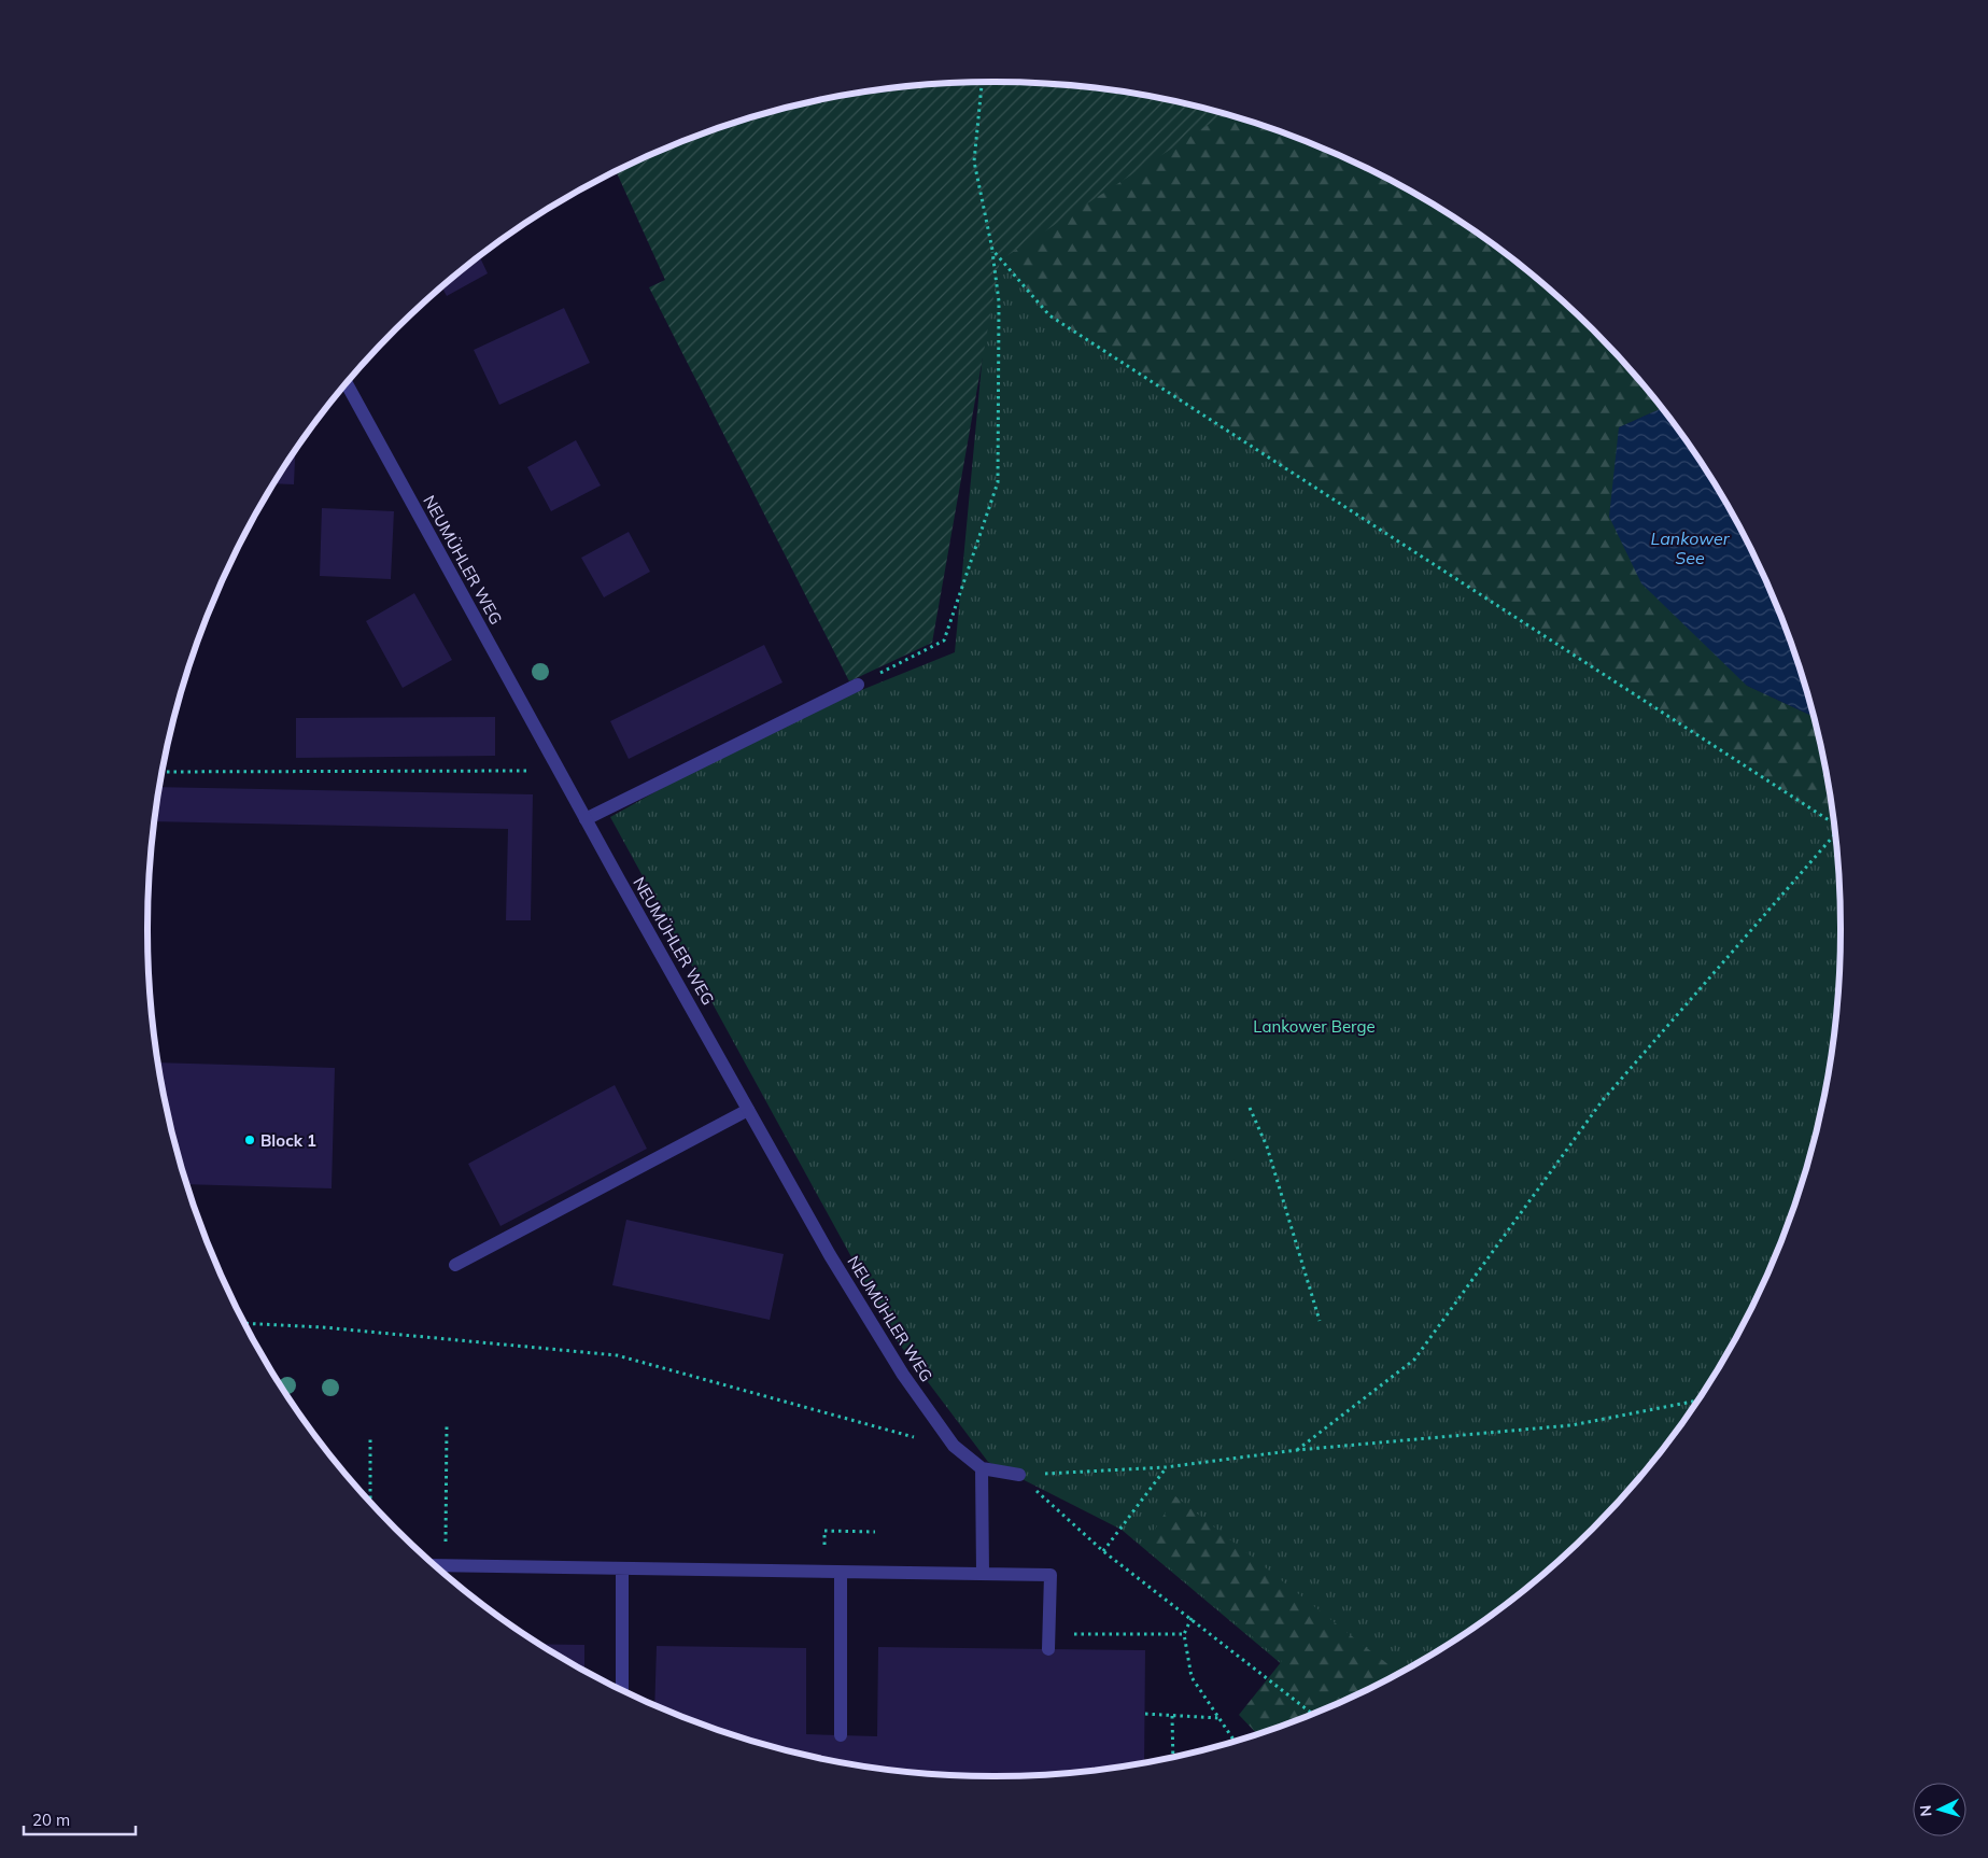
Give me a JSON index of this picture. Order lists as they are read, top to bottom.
{
  "streets": {
    "street": ["NEUMÜHLER WEG"]
  },
  "water": ["Lankower See"],
  "parks": ["Lankower Berge"],
  "places": ["Block 1"],
  "scale_bar": "20 m",
  "north": "left"
}
